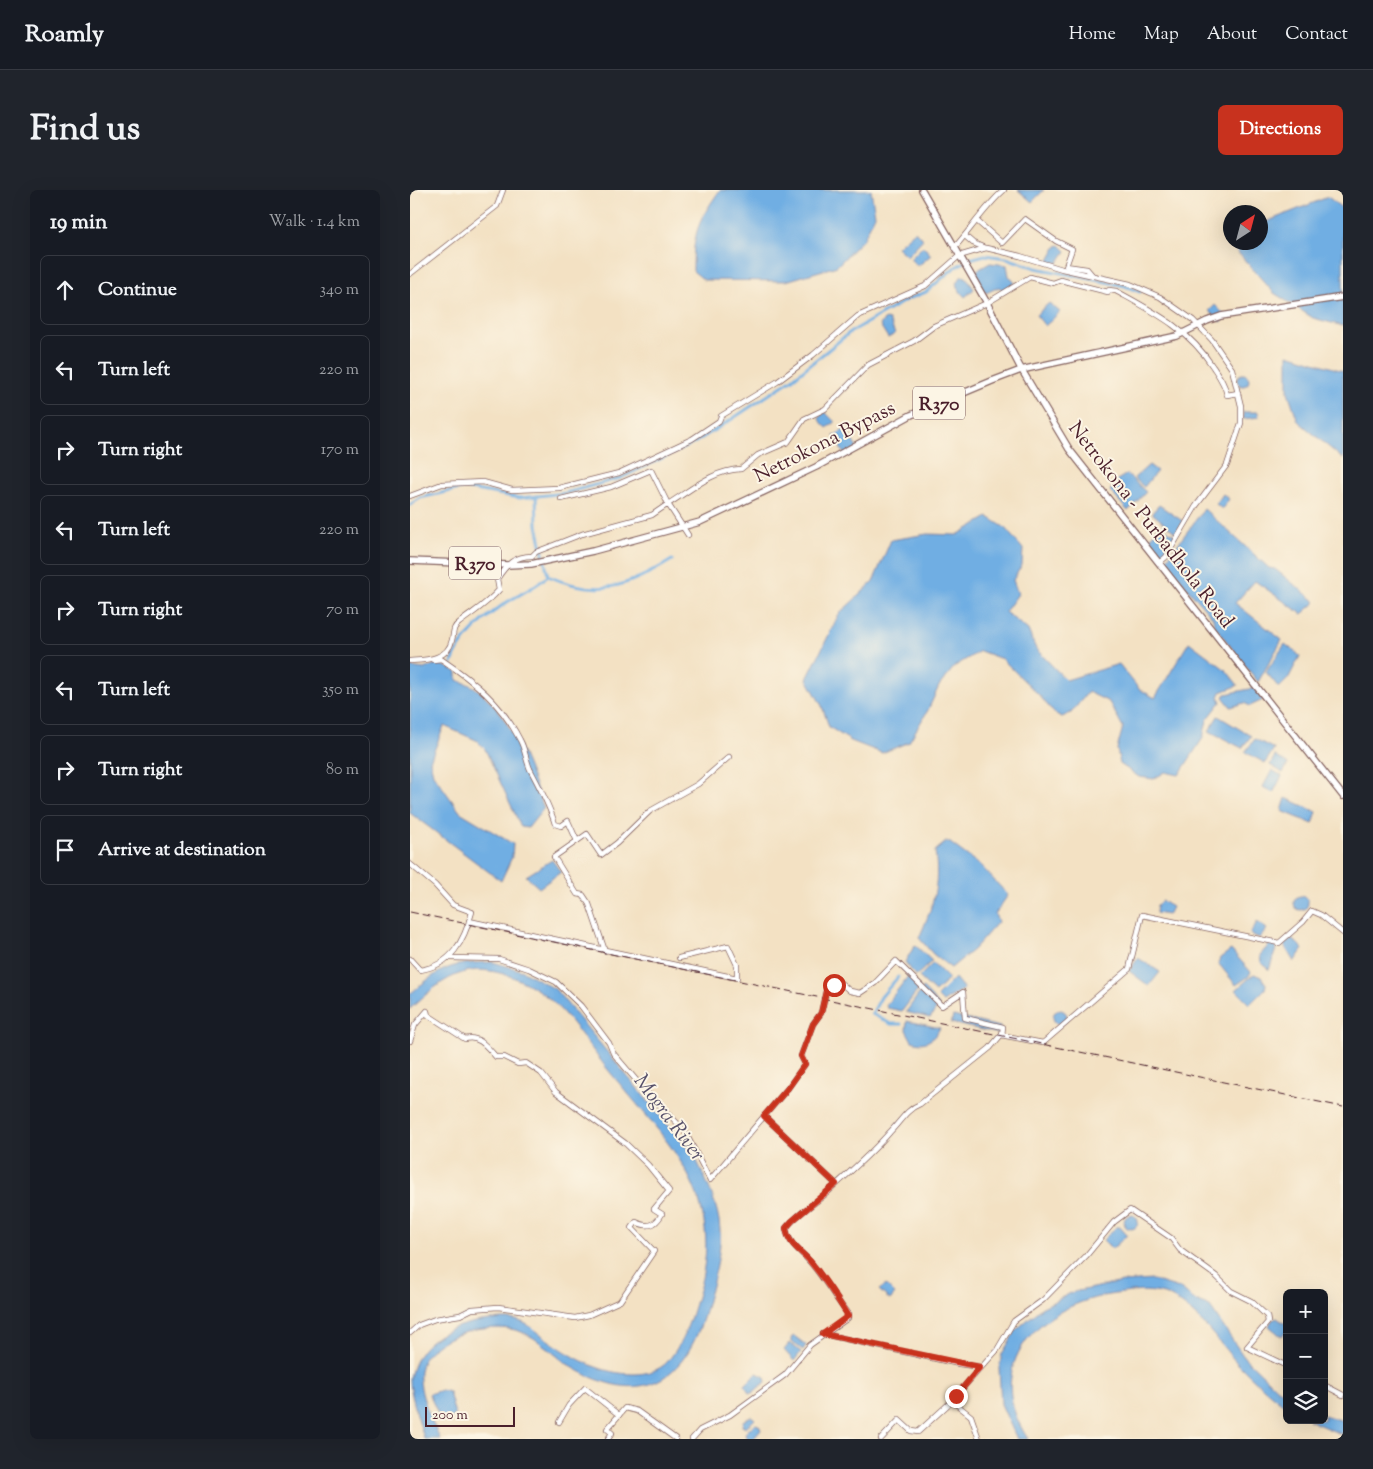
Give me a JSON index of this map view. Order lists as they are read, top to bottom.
{
  "streets": {
    "main road": ["R370", "Netrokona Bypass", "Netrokona - Purbadhola Road"]
  },
  "crossings": [
    ["R370", "Netrokona Bypass"],
    ["Netrokona Bypass", "Netrokona - Purbadhola Road"]
  ],
  "water": ["Mogra River"],
  "scale_bar": "200 m",
  "north": "top right",
  "page": {
    "header": "Roamly",
    "nav": [
      "Home",
      "Map",
      "About",
      "Contact"
    ],
    "title": "Find us",
    "buttons": "Directions",
    "heading": ["19 min", "Walk · 1.4 km"],
    "list": [
      ["Continue", "340 m"],
      ["Turn left", "220 m"],
      ["Turn right", "170 m"],
      ["Turn left", "220 m"],
      ["Turn right", "70 m"],
      ["Turn left", "350 m"],
      ["Turn right", "80 m"],
      "Arrive at destination"
    ],
    "map_buttons": ["+", "−"],
    "scale": "200 m"
  }
}
